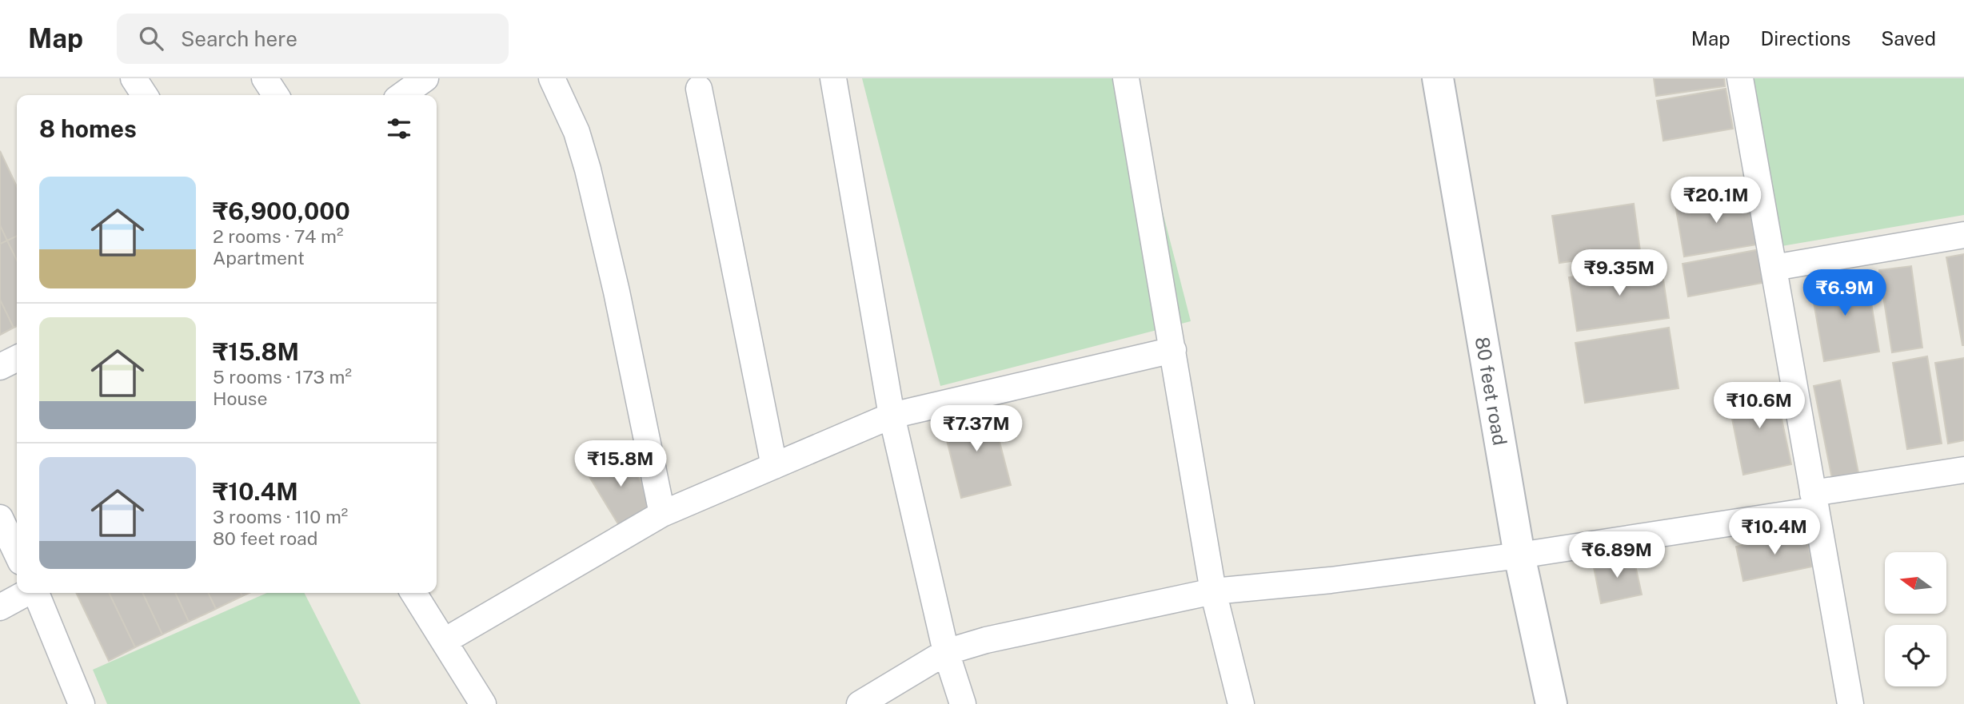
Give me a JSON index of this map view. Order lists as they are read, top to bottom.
{
  "streets": {
    "street": ["80 feet road"]
  },
  "north": "left",
  "page": {
    "header": "Map",
    "search": "Search here",
    "nav": ["Map", "Directions", "Saved"],
    "heading": "8 homes",
    "list": [
      {
        "name": "₹6,900,000",
        "note": "2 rooms · 74 m² · Apartment"
      },
      {
        "name": "₹15.8M",
        "note": "5 rooms · 173 m² · House"
      },
      {
        "name": "₹10.4M",
        "note": "3 rooms · 110 m² · 80 feet road"
      }
    ],
    "price": [
      "₹20.1M",
      "₹9.35M",
      "₹6.9M",
      "₹10.6M",
      "₹7.37M",
      "₹15.8M",
      "₹10.4M",
      "₹6.89M"
    ]
  }
}
